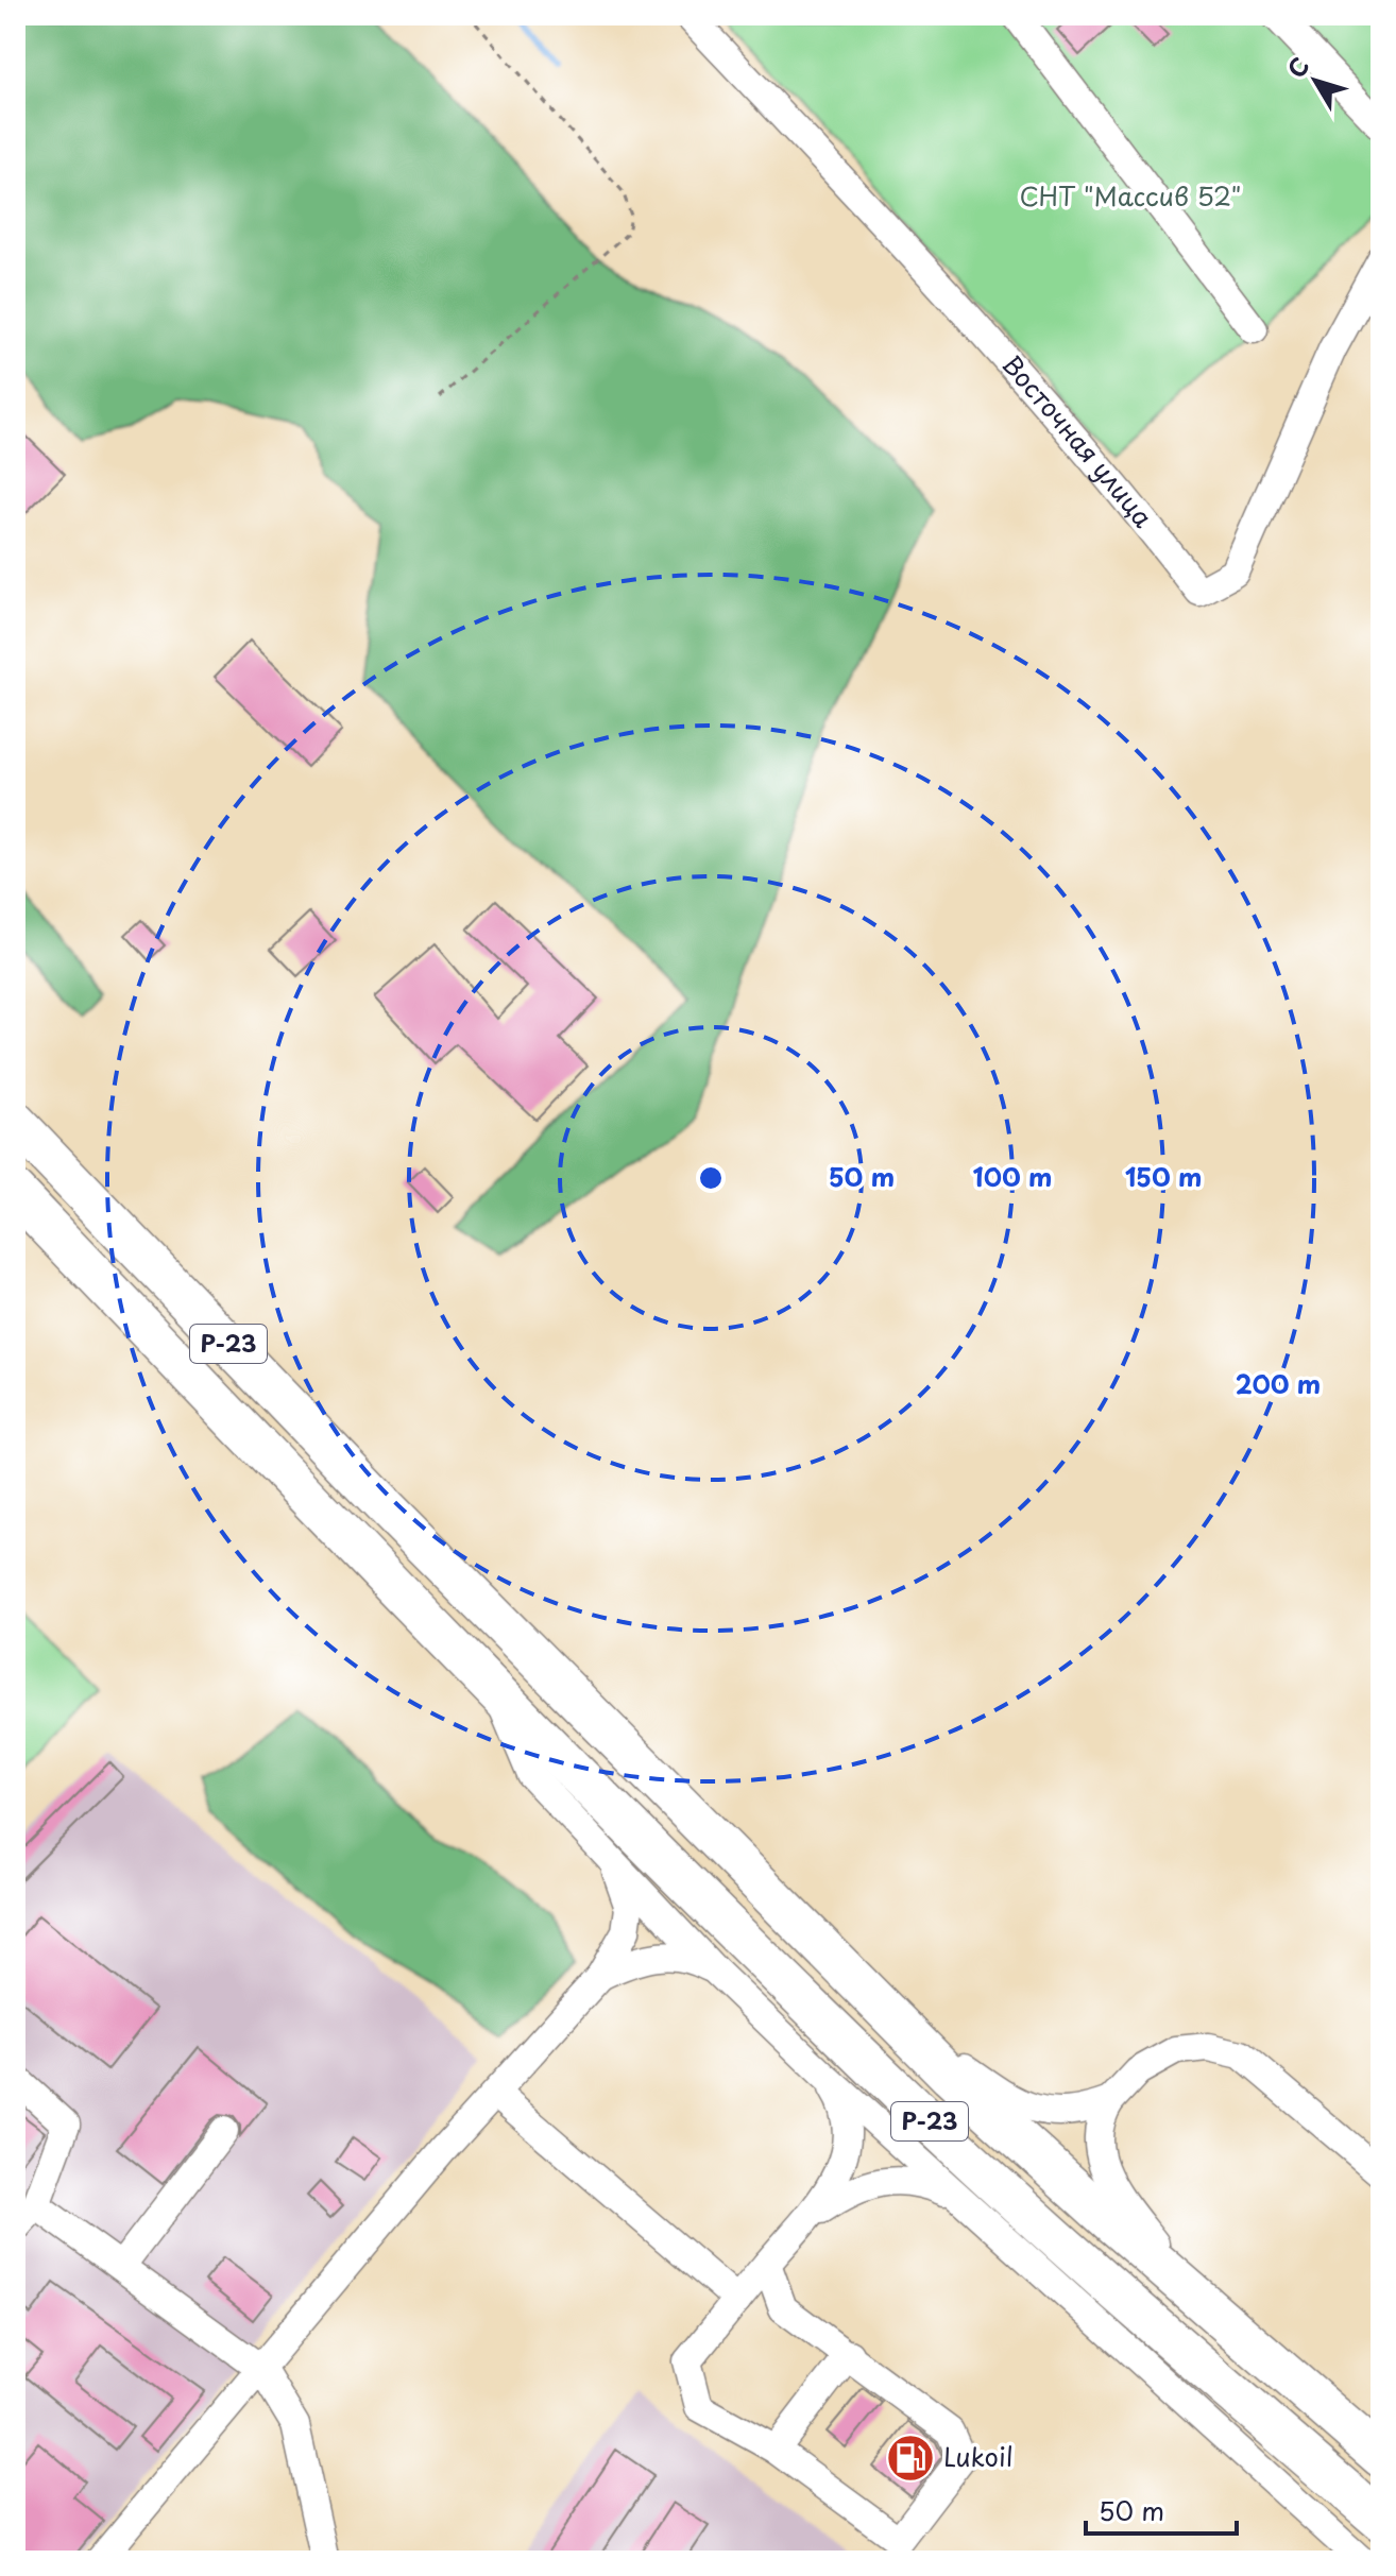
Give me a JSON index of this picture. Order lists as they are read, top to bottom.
{
  "streets": {
    "highway": ["Р-23"],
    "street": ["Восточная улица"]
  },
  "parks": ["СНТ \"Массив 52\""],
  "places": {
    "fuel station": ["Lukoil"]
  },
  "scale_bar": "50 m",
  "north": "top left",
  "rings": [
    "50 m",
    "100 m",
    "150 m",
    "200 m"
  ]
}
